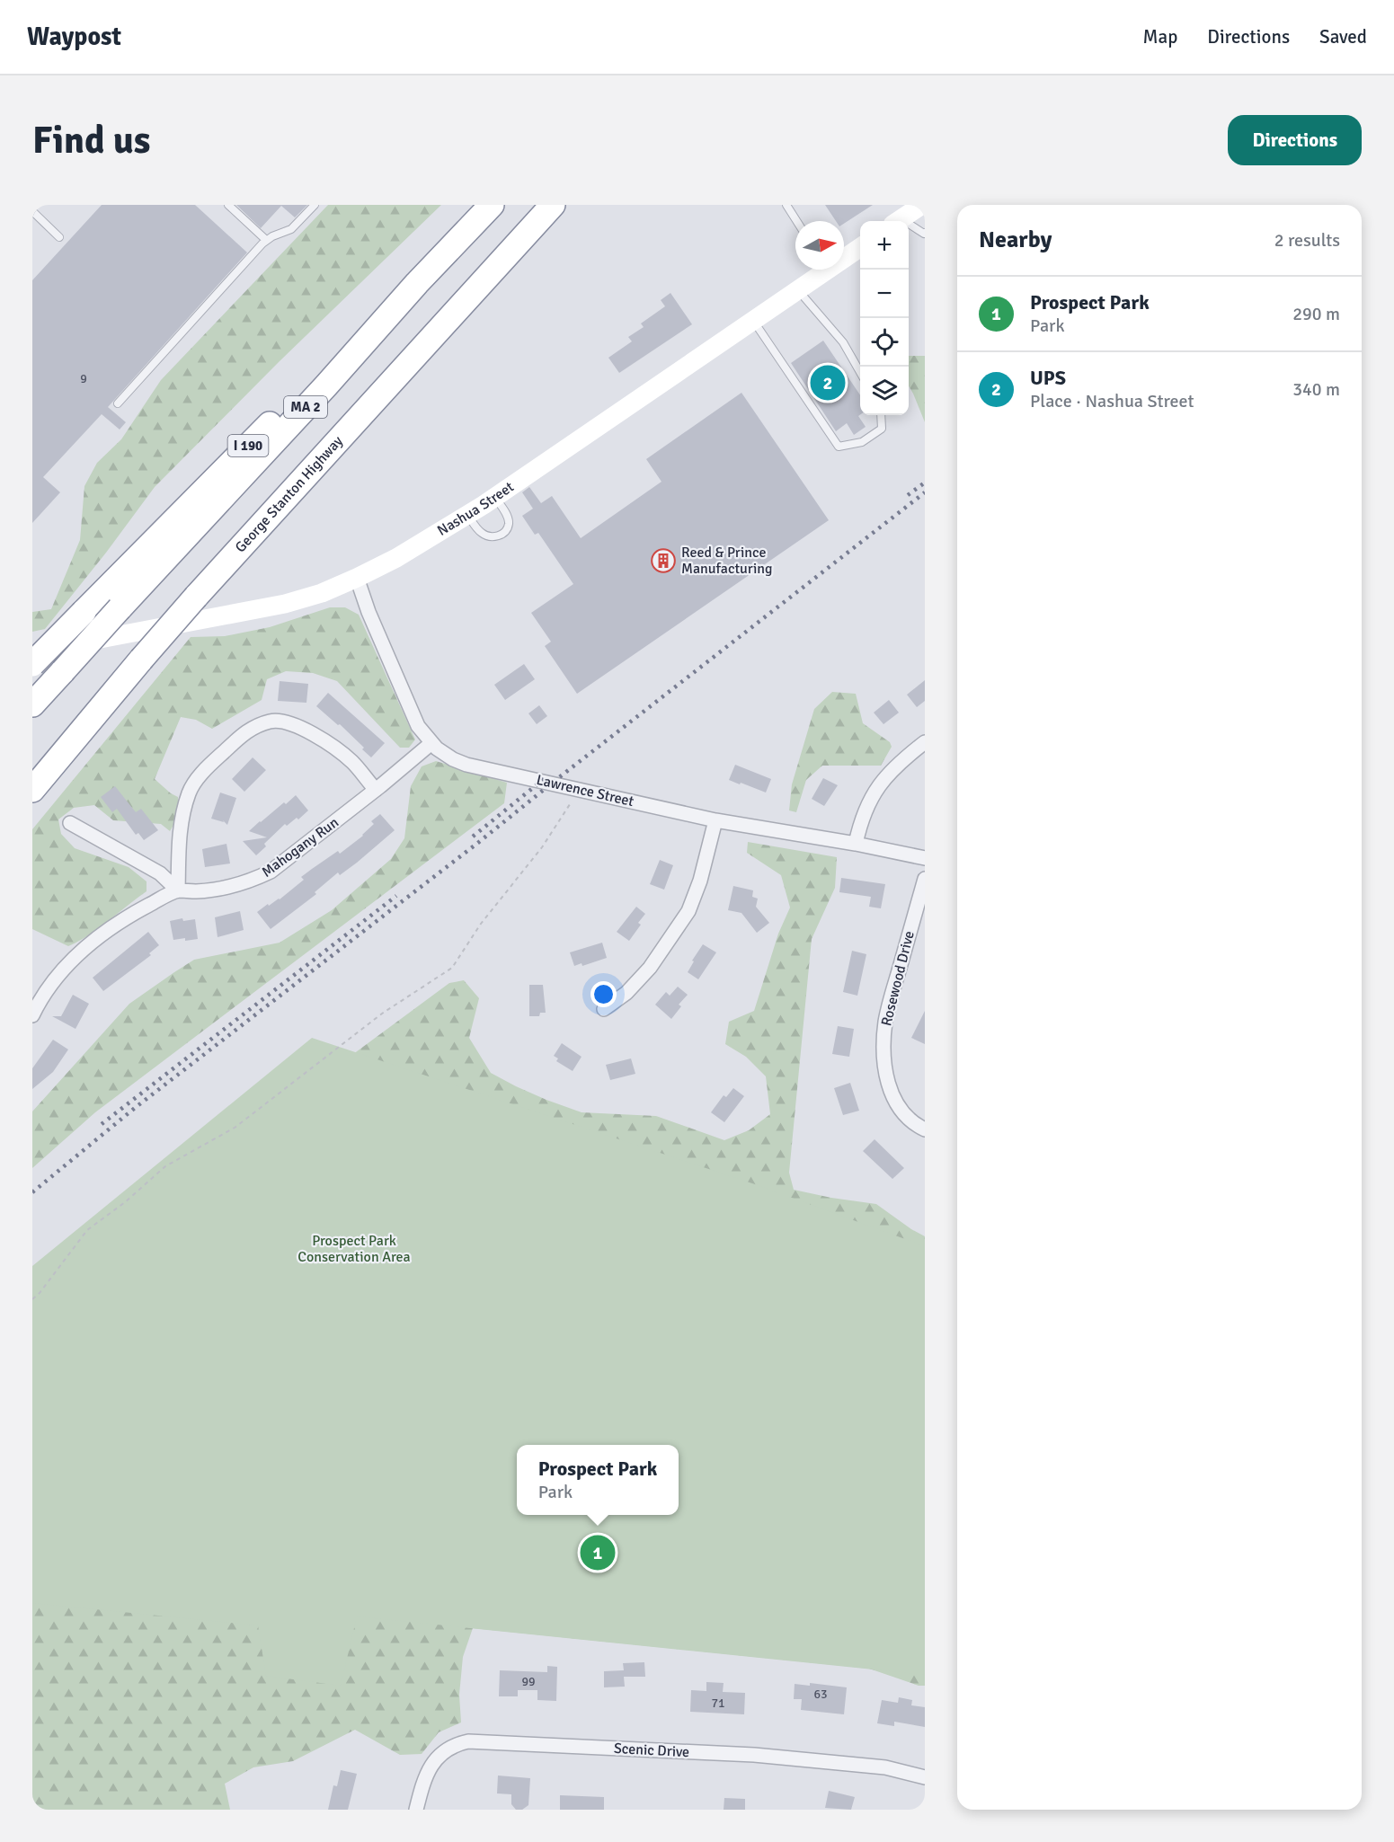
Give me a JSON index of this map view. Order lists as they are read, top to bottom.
{
  "streets": {
    "highway": ["MA 2", "I 190", "George Stanton Highway"],
    "main road": ["Nashua Street"],
    "street": [
      "Lawrence Street",
      "Mahogany Run",
      "Rosewood Drive",
      "Scenic Drive"
    ]
  },
  "crossings": [
    ["MA 2", "I 190"],
    ["Nashua Street", "Lawrence Street"],
    ["Lawrence Street", "Mahogany Run"]
  ],
  "parks": ["Prospect Park Conservation Area"],
  "places": {
    "building": ["Reed & Prince Manufacturing"]
  },
  "house_numbers": [
    "9",
    "99",
    "63",
    "71"
  ],
  "north": "right",
  "page": {
    "header": "Waypost",
    "nav": ["Map", "Directions", "Saved"],
    "buttons": "Directions",
    "title": "Find us",
    "heading": ["Nearby", "2 results"],
    "map_buttons": ["+", "−"],
    "list": [
      {
        "mark": "1",
        "name": "Prospect Park",
        "note": "Park",
        "value": "290 m"
      },
      {
        "mark": "2",
        "name": "UPS",
        "note": "Place · Nashua Street",
        "value": "340 m"
      }
    ],
    "pins": ["2", "1"],
    "popup": ["Prospect Park", "Park"]
  }
}
